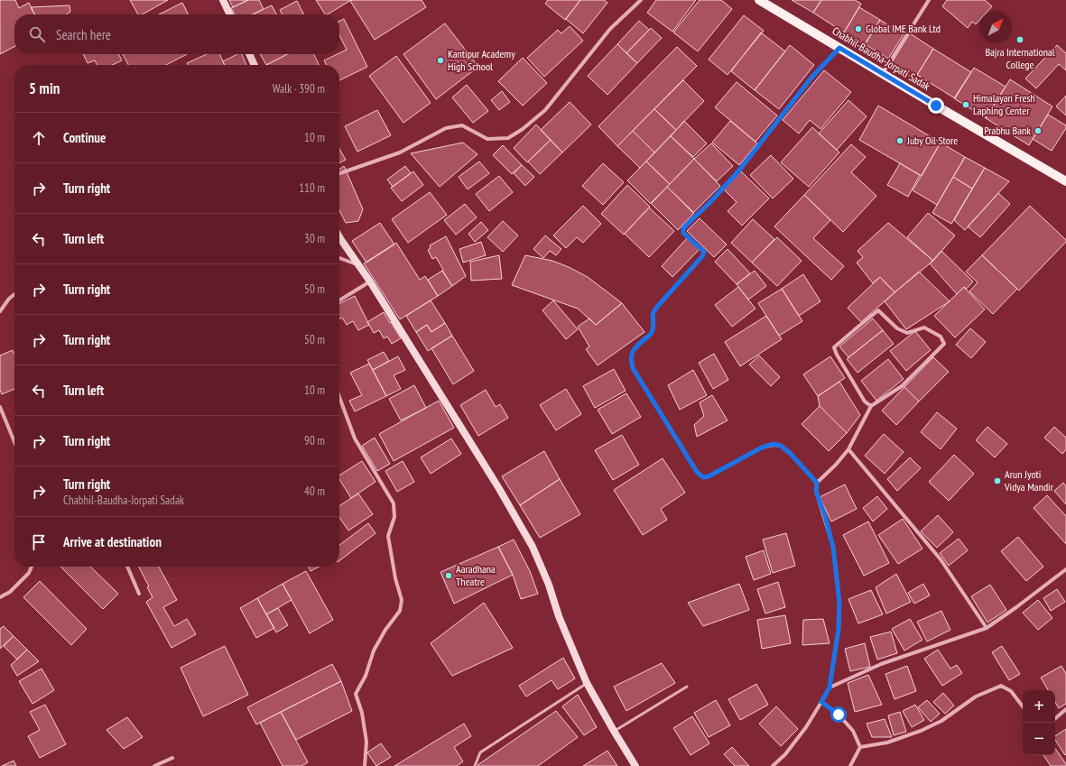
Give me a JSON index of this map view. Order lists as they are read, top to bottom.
{
  "streets": {
    "main road": ["Chabhil-Baudha-Jorpati Sadak"]
  },
  "places": [
    "Global IME Bank Ltd",
    "Bajra International College",
    "Kantipur Academy High School",
    "Himalayan Fresh Laphing Center",
    "Prabhu Bank",
    "Juby Oil Store",
    "Arun Jyoti Vidya Mandir",
    "Aaradhana Theatre"
  ],
  "north": "top right",
  "page": {
    "search": "Search here",
    "heading": ["5 min", "Walk · 390 m"],
    "list": [
      ["Continue", "10 m"],
      ["Turn right", "110 m"],
      ["Turn left", "30 m"],
      ["Turn right", "50 m"],
      ["Turn right", "50 m"],
      ["Turn left", "10 m"],
      ["Turn right", "90 m"],
      ["Turn right", "Chabhil-Baudha-Jorpati Sadak", "40 m"],
      "Arrive at destination"
    ],
    "map_buttons": ["+", "−"]
  }
}
